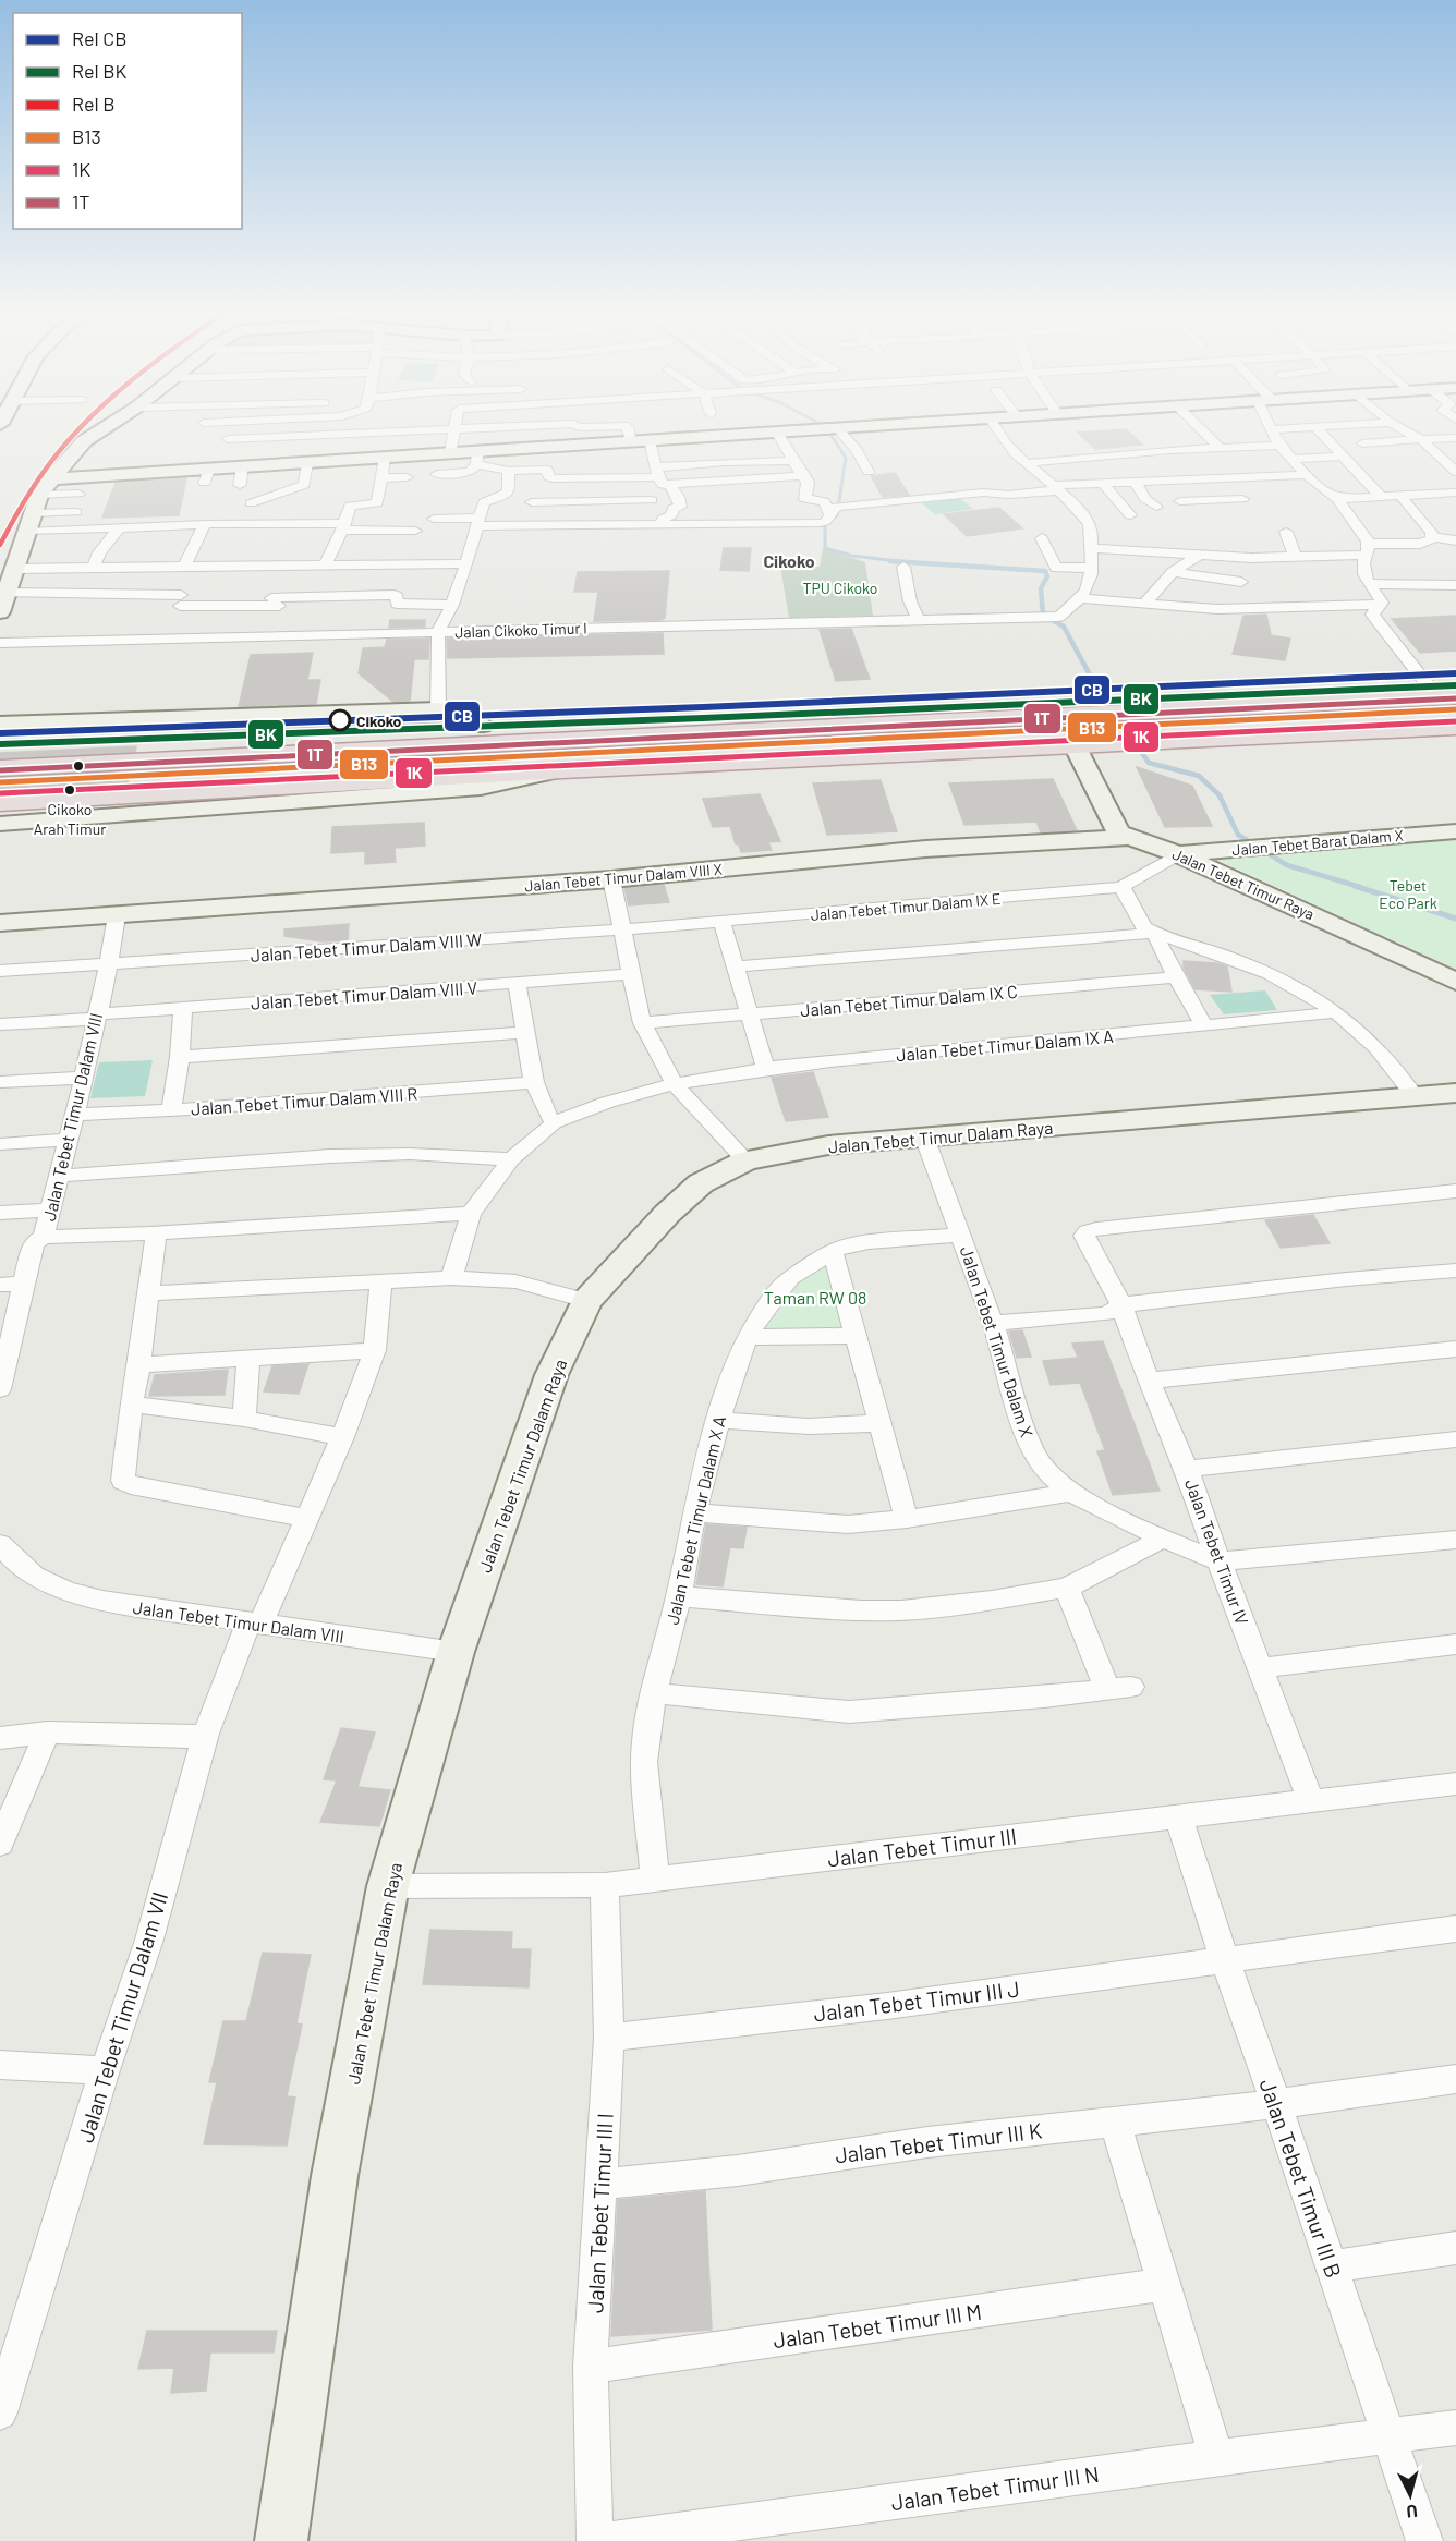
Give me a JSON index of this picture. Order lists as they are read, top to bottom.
{
  "streets": {
    "street": [
      "Jalan Cikoko Timur I",
      "Jalan Tebet Barat Dalam X",
      "Jalan Tebet Timur Dalam VIII X",
      "Jalan Tebet Timur Raya",
      "Jalan Tebet Timur Dalam IX E",
      "Jalan Tebet Timur Dalam VIII W",
      "Jalan Tebet Timur Dalam VIII V",
      "Jalan Tebet Timur Dalam IX C",
      "Jalan Tebet Timur Dalam IX A",
      "Jalan Tebet Timur Dalam VIII R",
      "Jalan Tebet Timur Dalam VIII",
      "Jalan Tebet Timur Dalam Raya",
      "Jalan Tebet Timur Dalam X",
      "Jalan Tebet Timur Dalam X A",
      "Jalan Tebet Timur IV",
      "Jalan Tebet Timur III",
      "Jalan Tebet Timur III J",
      "Jalan Tebet Timur Dalam VII",
      "Jalan Tebet Timur III K",
      "Jalan Tebet Timur III B",
      "Jalan Tebet Timur III I",
      "Jalan Tebet Timur III M",
      "Jalan Tebet Timur III N"
    ]
  },
  "crossings": [
    ["Jalan Tebet Barat Dalam X", "Jalan Tebet Timur Raya"],
    ["Jalan Tebet Barat Dalam X", "Jalan Tebet Timur Dalam IX E"],
    ["Jalan Tebet Timur Dalam VIII X", "Jalan Tebet Timur Raya"],
    ["Jalan Tebet Timur Dalam VIII X", "Jalan Tebet Timur Dalam VIII"],
    ["Jalan Tebet Timur Raya", "Jalan Tebet Timur Dalam IX E"],
    ["Jalan Tebet Timur Dalam IX E", "Jalan Tebet Timur Dalam VIII W"],
    ["Jalan Tebet Timur Dalam VIII W", "Jalan Tebet Timur Dalam VIII"],
    ["Jalan Tebet Timur Dalam VIII V", "Jalan Tebet Timur Dalam VIII"],
    ["Jalan Tebet Timur Dalam VIII R", "Jalan Tebet Timur Dalam VIII"],
    ["Jalan Tebet Timur Dalam VIII", "Jalan Tebet Timur Dalam Raya"],
    ["Jalan Tebet Timur Dalam VIII", "Jalan Tebet Timur Dalam VII"],
    ["Jalan Tebet Timur Dalam Raya", "Jalan Tebet Timur Dalam X"],
    ["Jalan Tebet Timur Dalam Raya", "Jalan Tebet Timur III"],
    ["Jalan Tebet Timur Dalam X", "Jalan Tebet Timur Dalam X A"],
    ["Jalan Tebet Timur Dalam X", "Jalan Tebet Timur IV"],
    ["Jalan Tebet Timur Dalam X A", "Jalan Tebet Timur III"],
    ["Jalan Tebet Timur IV", "Jalan Tebet Timur III"],
    ["Jalan Tebet Timur III", "Jalan Tebet Timur III B"],
    ["Jalan Tebet Timur III", "Jalan Tebet Timur III I"],
    ["Jalan Tebet Timur III J", "Jalan Tebet Timur III B"],
    ["Jalan Tebet Timur III J", "Jalan Tebet Timur III I"],
    ["Jalan Tebet Timur III K", "Jalan Tebet Timur III B"],
    ["Jalan Tebet Timur III K", "Jalan Tebet Timur III I"],
    ["Jalan Tebet Timur III B", "Jalan Tebet Timur III N"],
    ["Jalan Tebet Timur III I", "Jalan Tebet Timur III M"]
  ],
  "districts": ["Cikoko"],
  "parks": ["TPU Cikoko", "Tebet Eco Park", "Taman RW 08"],
  "places": ["Cikoko", "Cikoko Arah Timur"],
  "lines": [
    "rail line B",
    "rail line CB",
    "rail line BK",
    "transit line 1T",
    "transit line B13",
    "transit line 1K"
  ],
  "legend": [
    "Rel CB",
    "Rel BK",
    "Rel B",
    "B13",
    "1K",
    "1T"
  ],
  "north": "bottom"
}
